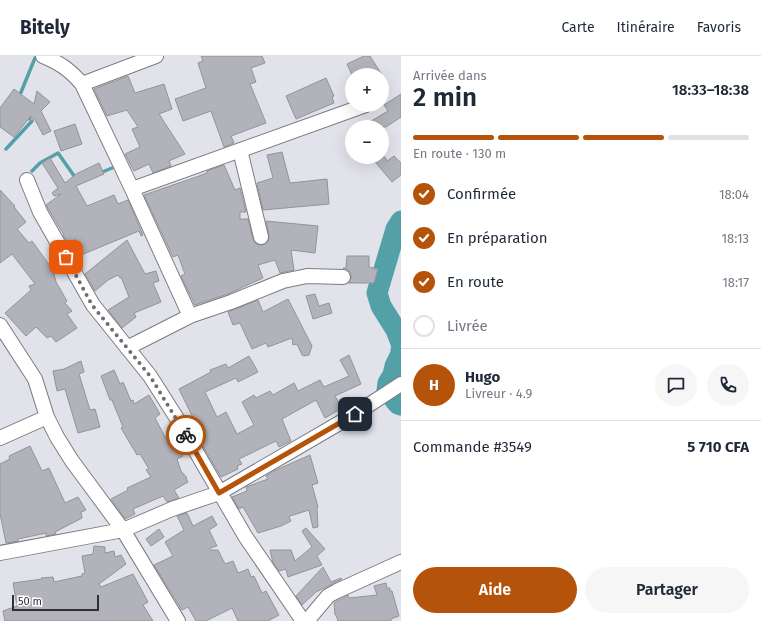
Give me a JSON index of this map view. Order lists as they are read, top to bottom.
{
  "scale_bar": "50 m",
  "page": {
    "header": "Bitely",
    "nav": ["Carte", "Itinéraire", "Favoris"],
    "heading": ["2 min", "Arrivée dans", "18:33–18:38"],
    "panel": [
      "Hugo",
      "Livreur · 4.9",
      "Commande #3549",
      "5 710 CFA"
    ],
    "map_buttons": ["+", "−"],
    "bar": "En route · 130 m",
    "list": [
      ["Confirmée", "18:04"],
      ["En préparation", "18:13"],
      ["En route", "18:17"],
      "Livrée"
    ],
    "round": "H",
    "buttons": ["Aide", "Partager"],
    "scale": "50 m"
  }
}
